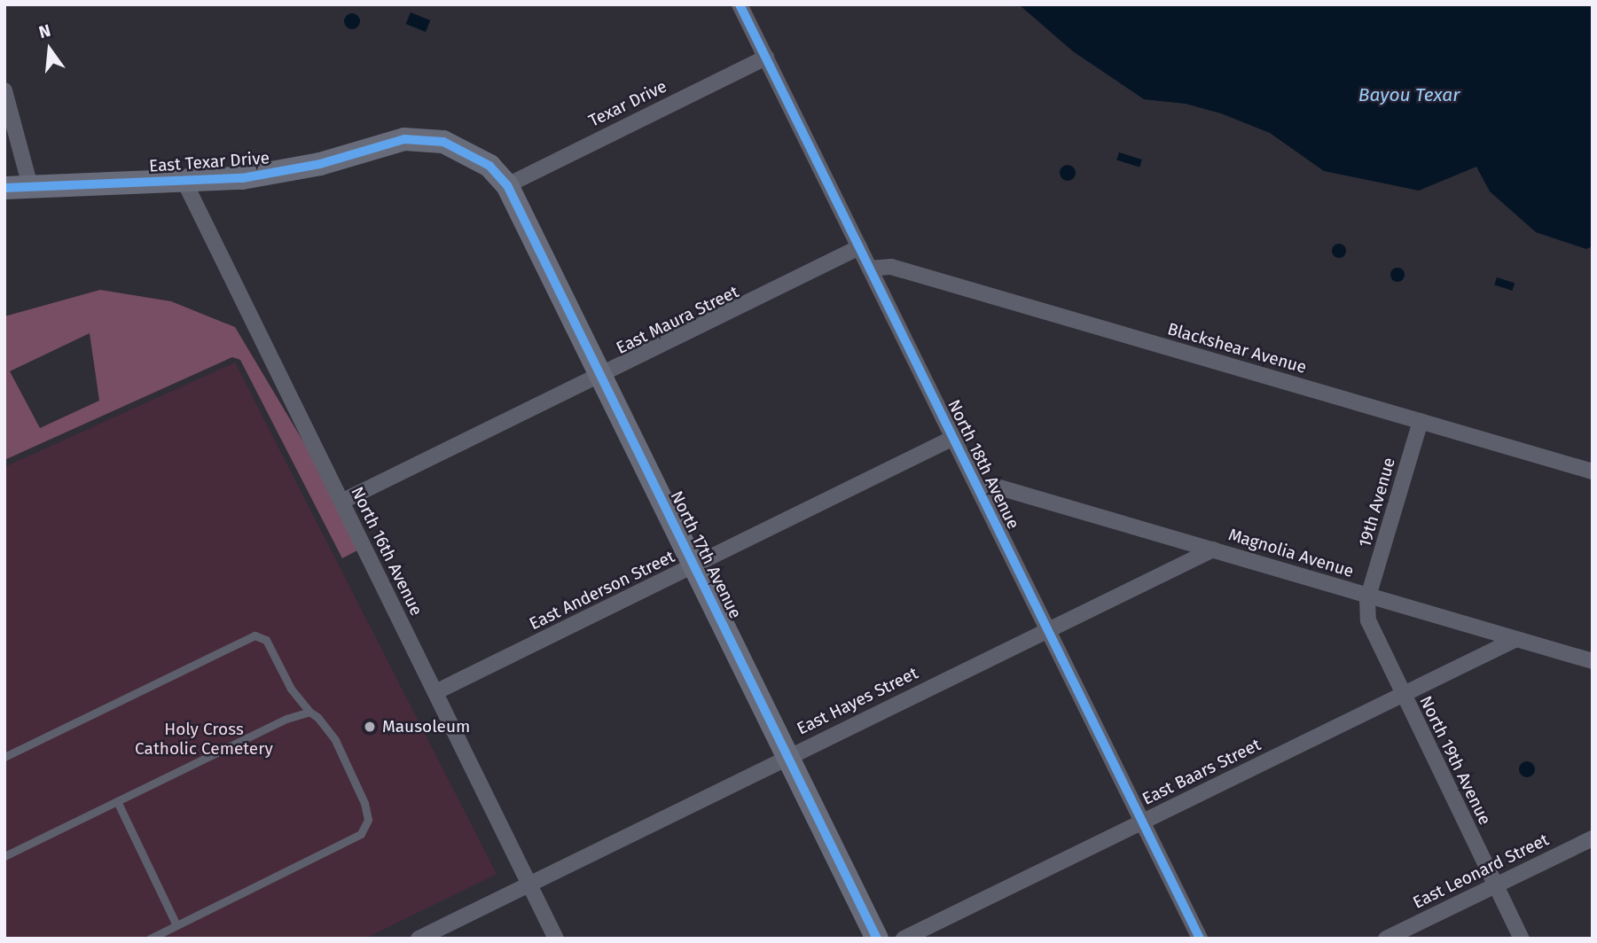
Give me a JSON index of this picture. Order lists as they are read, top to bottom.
{
  "streets": {
    "street": [
      "Texar Drive",
      "East Texar Drive",
      "East Maura Street",
      "Blackshear Avenue",
      "North 18th Avenue",
      "19th Avenue",
      "North 16th Avenue",
      "Magnolia Avenue",
      "North 17th Avenue",
      "East Anderson Street",
      "East Hayes Street",
      "North 19th Avenue",
      "East Baars Street",
      "East Leonard Street"
    ]
  },
  "crossings": [
    ["Texar Drive", "East Texar Drive"],
    ["Texar Drive", "North 18th Avenue"],
    ["Texar Drive", "North 17th Avenue"],
    ["East Texar Drive", "North 16th Avenue"],
    ["East Texar Drive", "North 17th Avenue"],
    ["East Maura Street", "North 18th Avenue"],
    ["East Maura Street", "North 16th Avenue"],
    ["East Maura Street", "North 17th Avenue"],
    ["Blackshear Avenue", "North 18th Avenue"],
    ["Blackshear Avenue", "19th Avenue"],
    ["North 18th Avenue", "Magnolia Avenue"],
    ["North 18th Avenue", "East Anderson Street"],
    ["North 18th Avenue", "East Hayes Street"],
    ["North 18th Avenue", "East Baars Street"],
    ["19th Avenue", "Magnolia Avenue"],
    ["19th Avenue", "North 19th Avenue"],
    ["North 16th Avenue", "East Anderson Street"],
    ["North 16th Avenue", "East Hayes Street"],
    ["Magnolia Avenue", "East Hayes Street"],
    ["Magnolia Avenue", "North 19th Avenue"],
    ["Magnolia Avenue", "East Baars Street"],
    ["North 17th Avenue", "East Anderson Street"],
    ["North 17th Avenue", "East Hayes Street"],
    ["North 19th Avenue", "East Baars Street"],
    ["North 19th Avenue", "East Leonard Street"]
  ],
  "water": ["Bayou Texar"],
  "parks": ["Holy Cross Catholic Cemetery"],
  "places": ["Mausoleum"],
  "north": "top"
}
